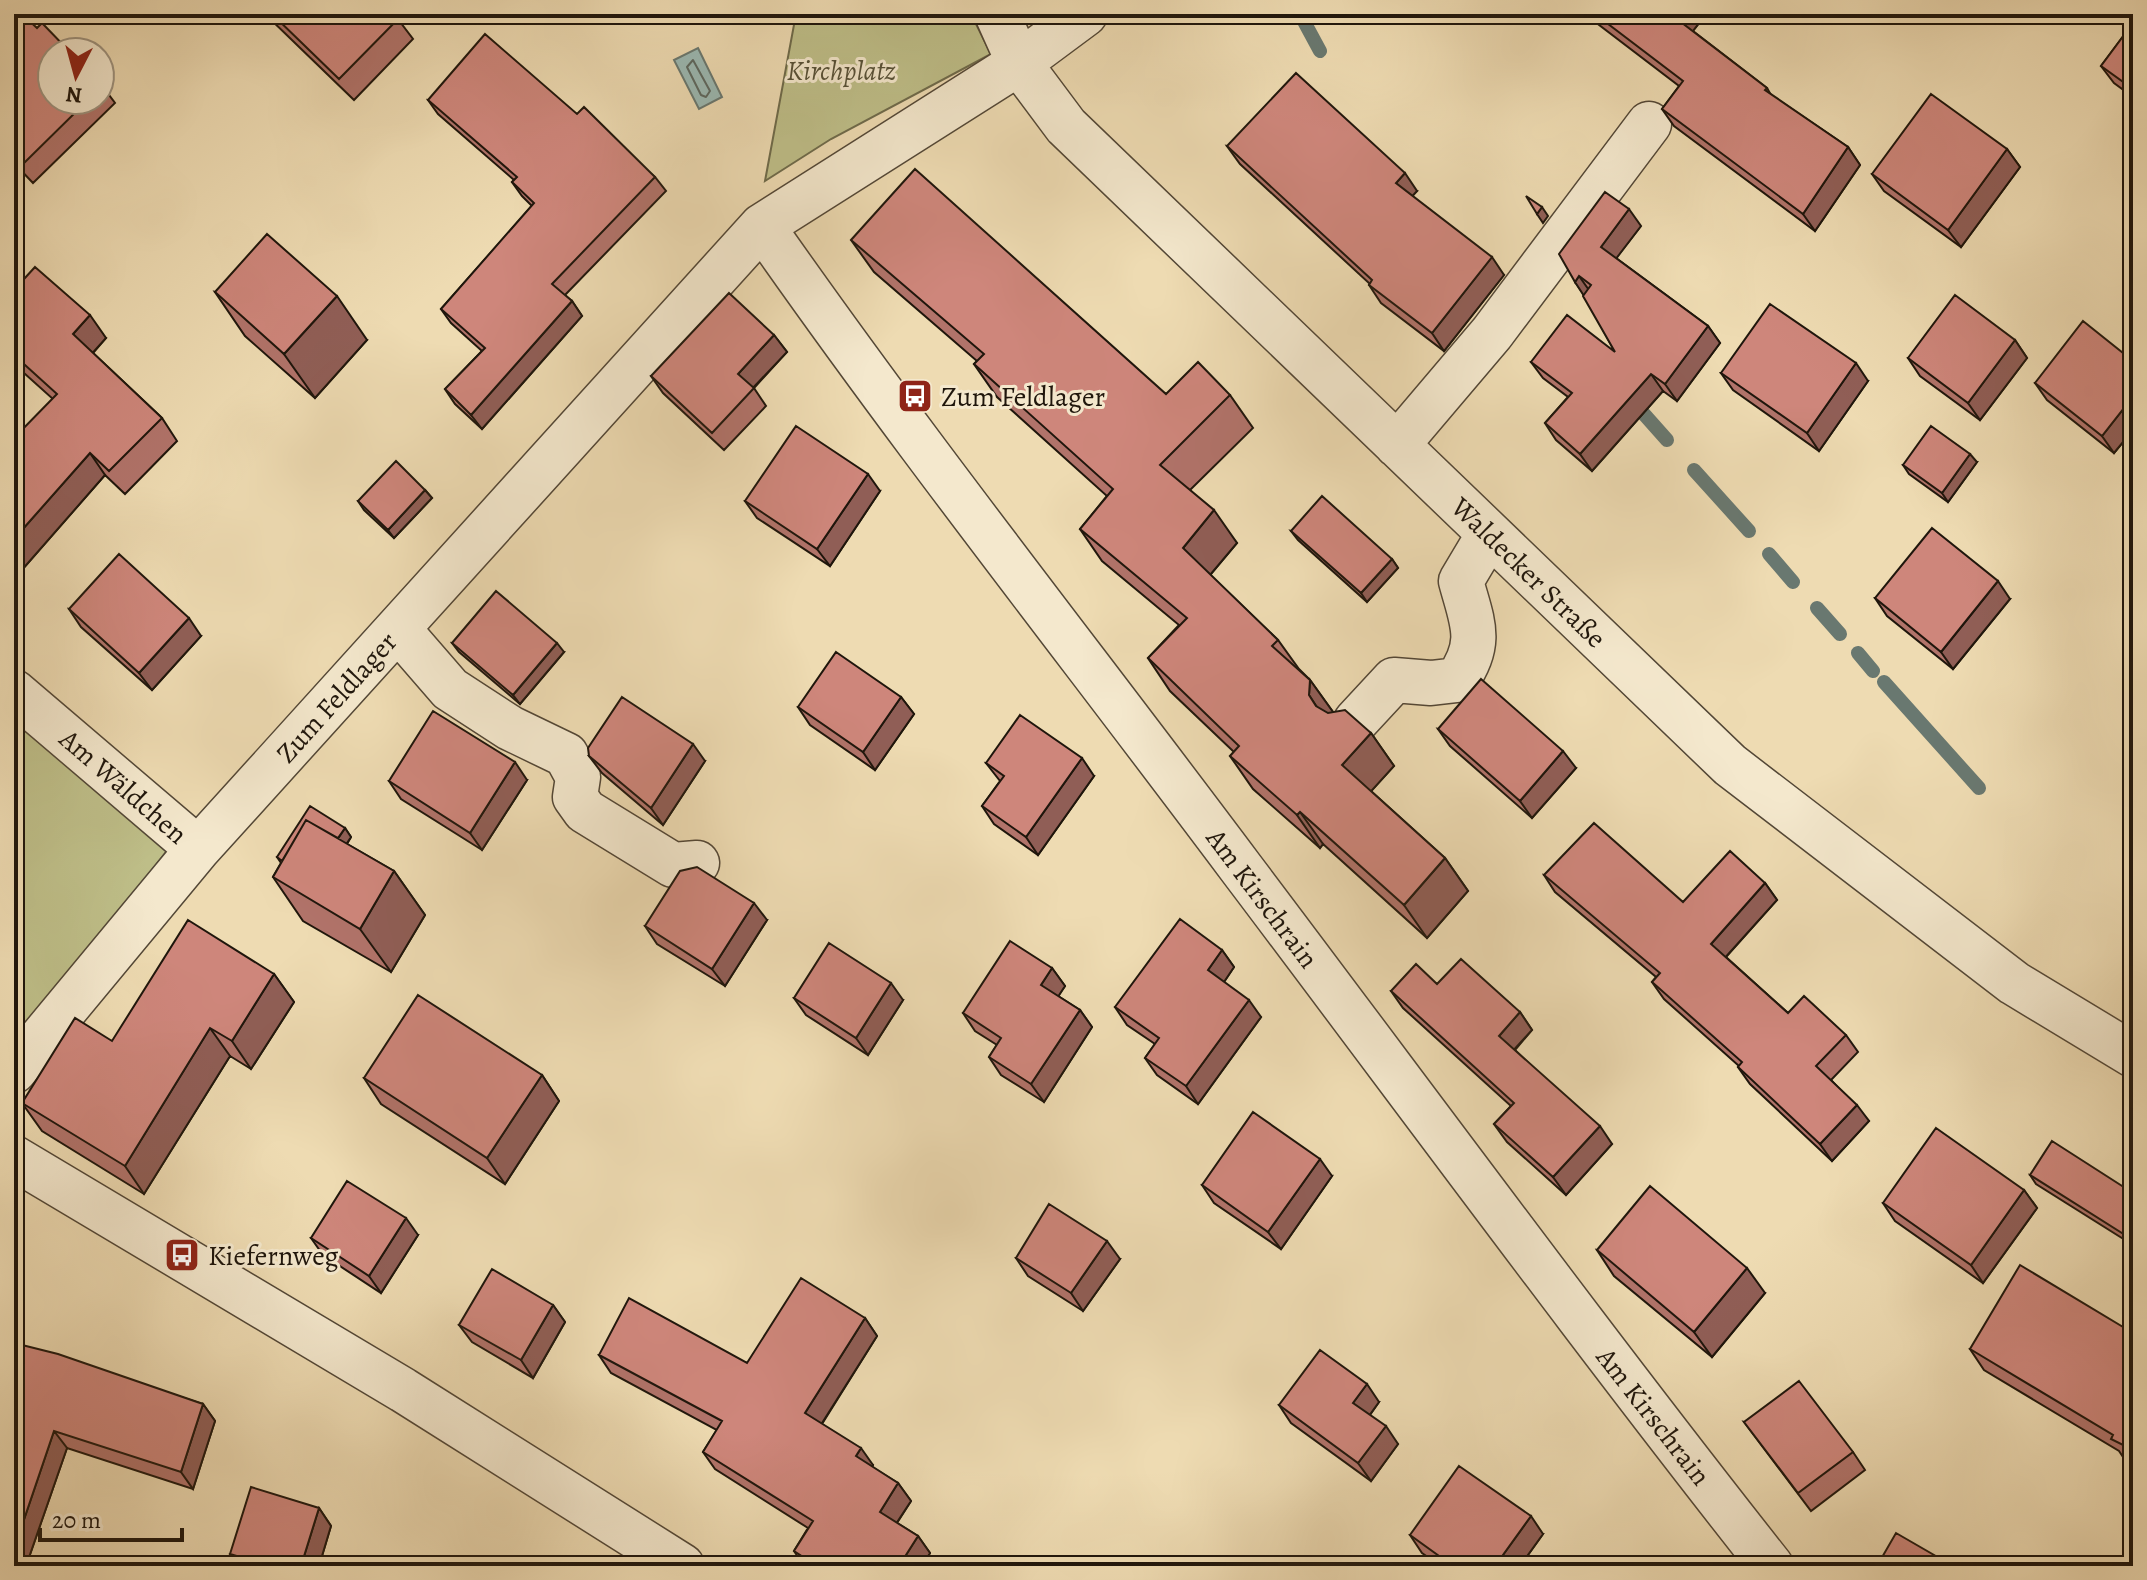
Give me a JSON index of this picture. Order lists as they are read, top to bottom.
{
  "streets": {
    "street": [
      "Waldecker Straße",
      "Zum Feldlager",
      "Am Wäldchen",
      "Am Kirschrain"
    ]
  },
  "crossings": [
    ["Waldecker Straße", "Zum Feldlager"],
    ["Zum Feldlager", "Am Wäldchen"],
    ["Zum Feldlager", "Am Kirschrain"]
  ],
  "parks": ["Kirchplatz"],
  "places": {
    "bus stop": ["Zum Feldlager", "Kiefernweg"]
  },
  "scale_bar": "20 m",
  "north": "bottom"
}
